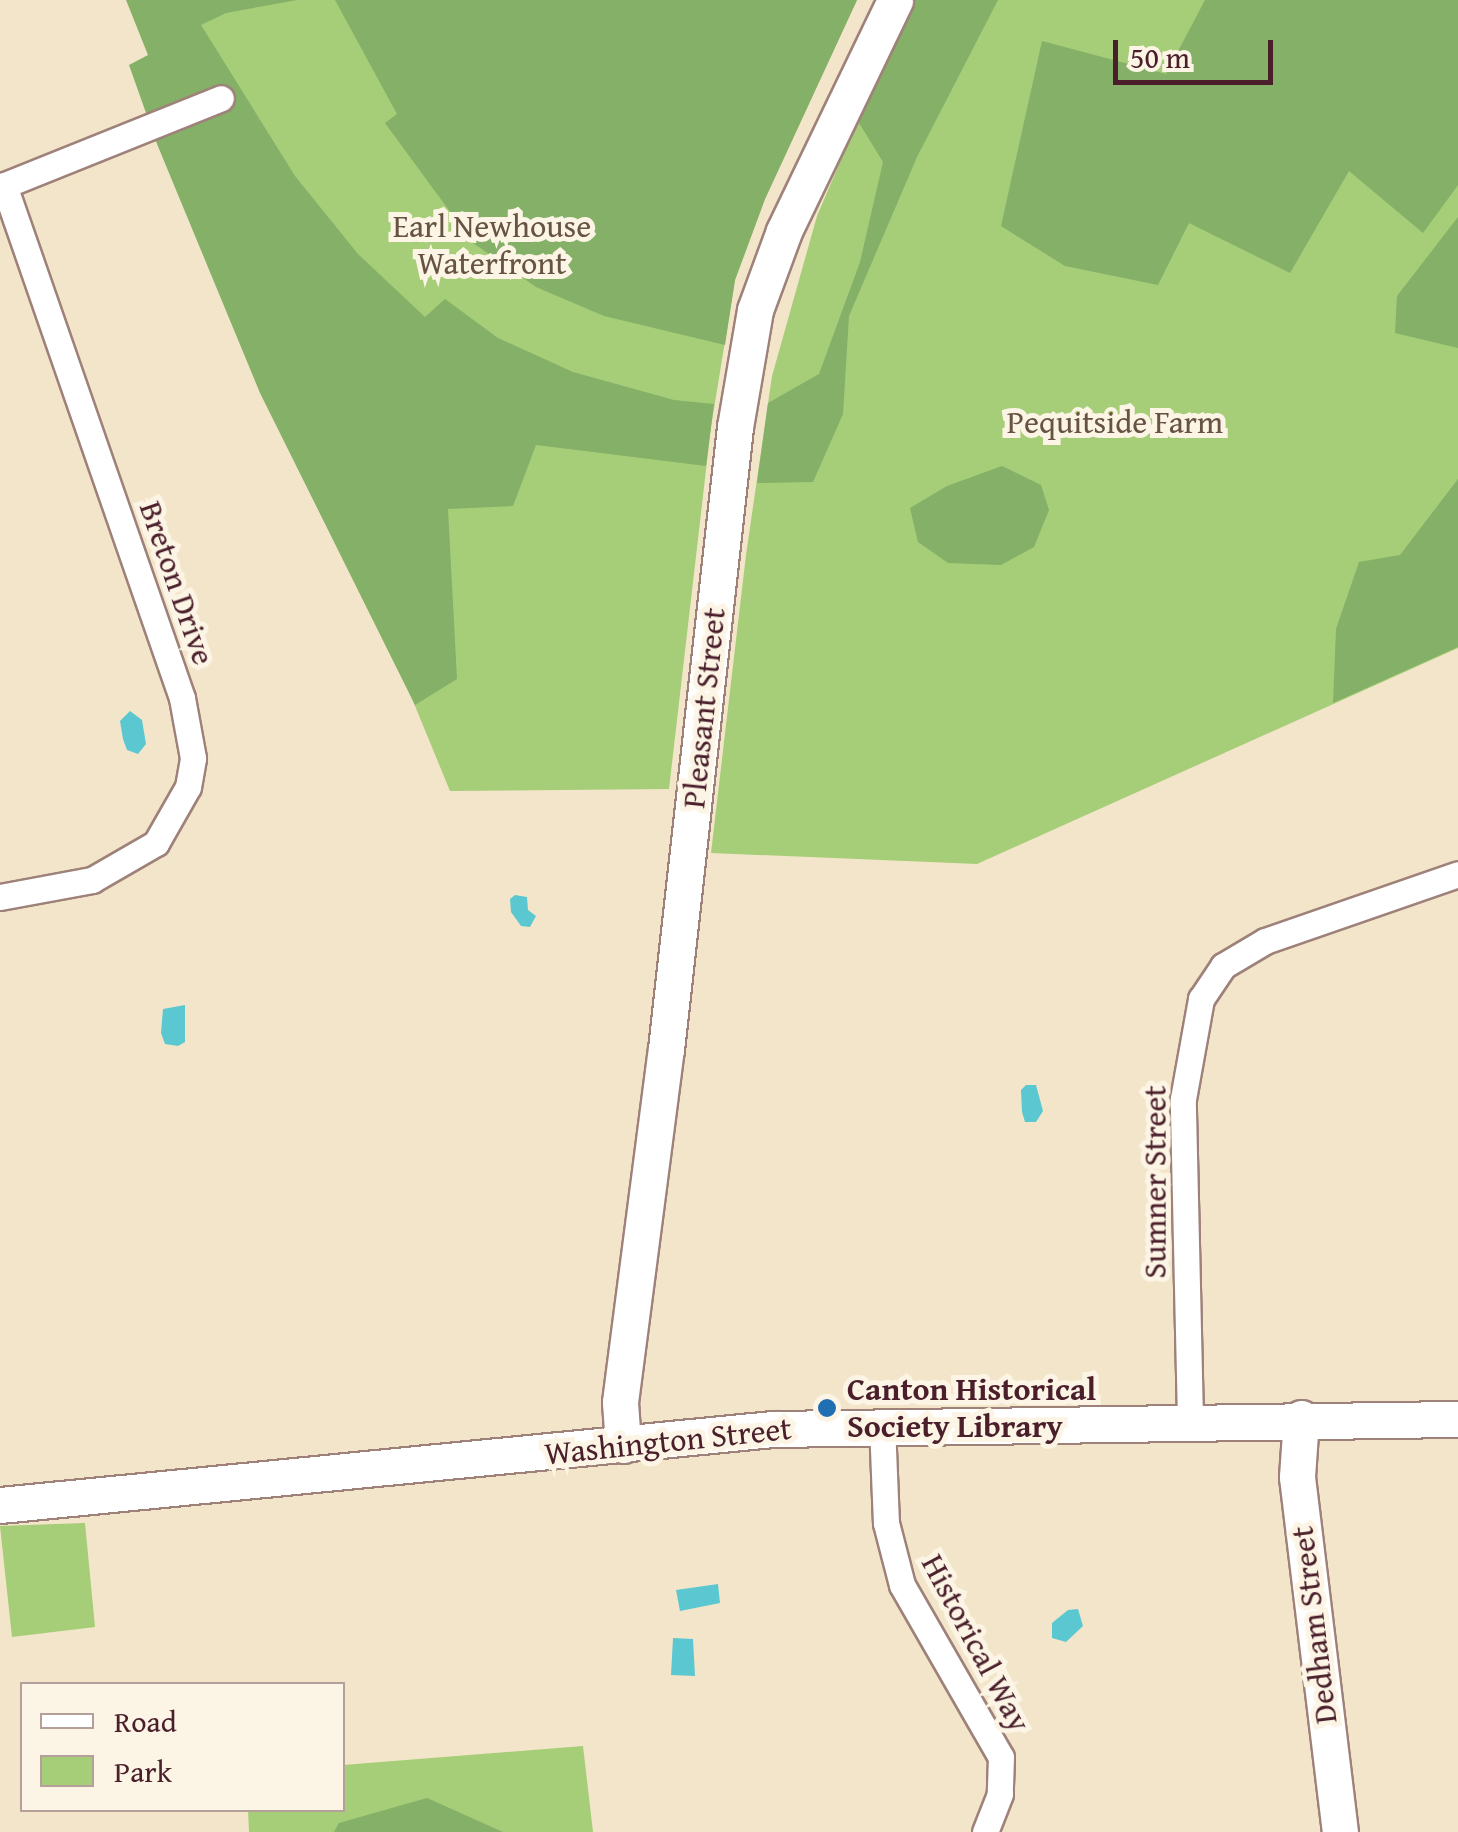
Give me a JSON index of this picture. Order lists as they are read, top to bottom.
{
  "streets": {
    "main road": ["Pleasant Street", "Washington Street", "Dedham Street"],
    "street": ["Breton Drive", "Sumner Street", "Historical Way"]
  },
  "crossings": [
    ["Pleasant Street", "Washington Street"],
    ["Sumner Street", "Washington Street"],
    ["Washington Street", "Dedham Street"],
    ["Washington Street", "Historical Way"]
  ],
  "parks": ["Earl Newhouse Waterfront", "Pequitside Farm"],
  "places": ["Canton Historical Society Library"],
  "legend": ["Road", "Park"],
  "scale_bar": "50 m"
}
